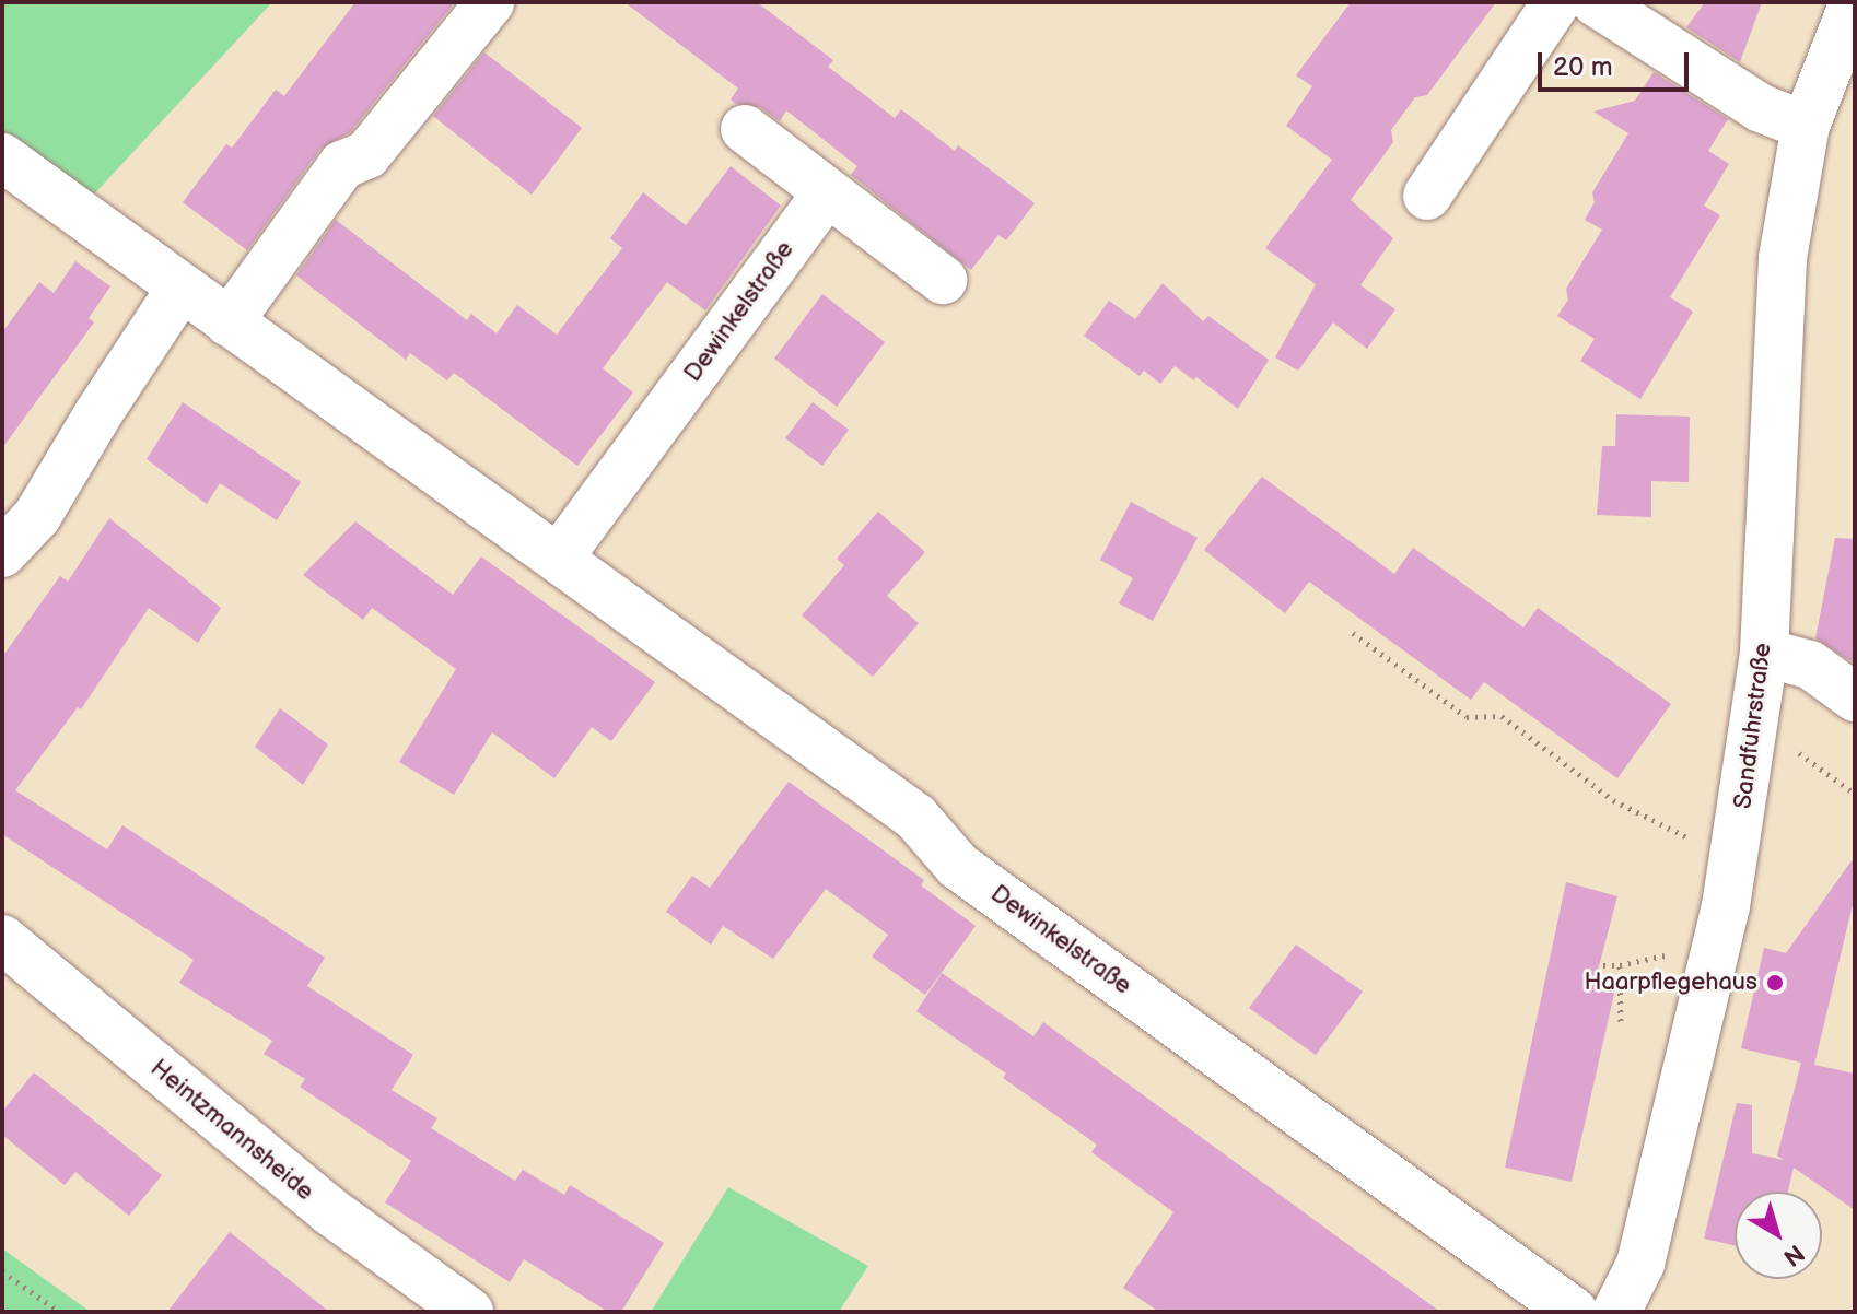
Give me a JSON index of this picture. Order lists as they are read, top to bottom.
{
  "streets": {
    "street": ["Dewinkelstraße", "Sandfuhrstraße", "Heintzmannsheide"]
  },
  "places": ["Haarpflegehaus"],
  "scale_bar": "20 m",
  "north": "bottom right"
}
